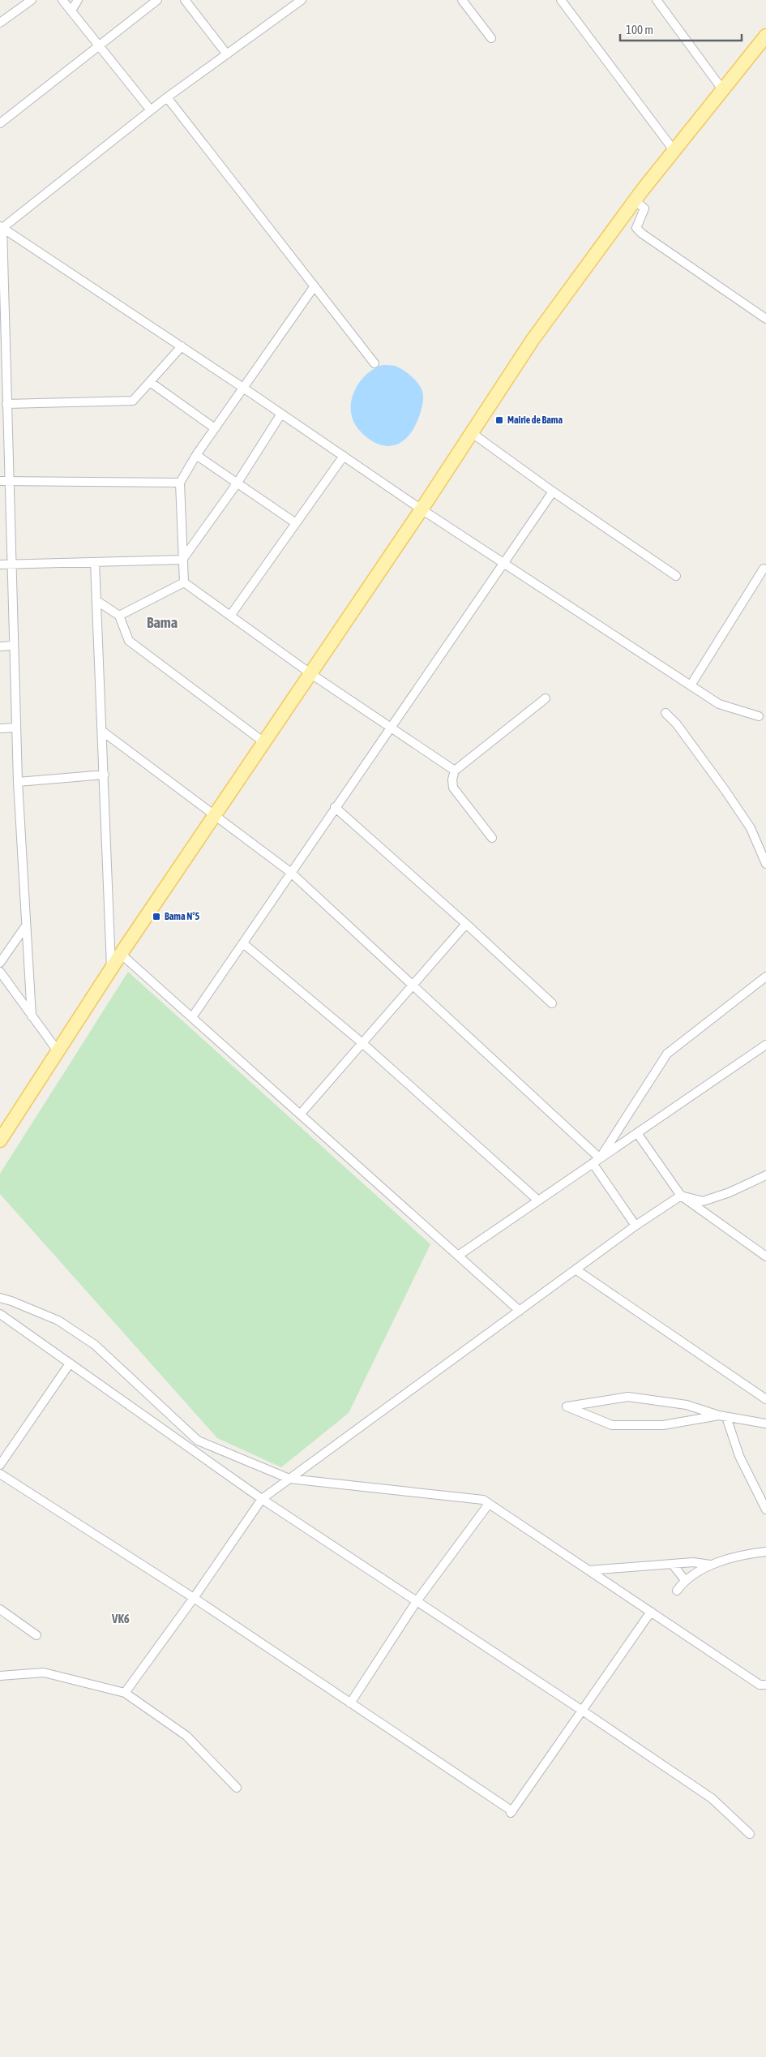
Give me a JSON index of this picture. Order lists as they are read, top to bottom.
{
  "districts": ["Bama", "VK6"],
  "places": {
    "transit": ["Mairie de Bama", "Bama N°5"]
  },
  "scale_bar": "100 m"
}
